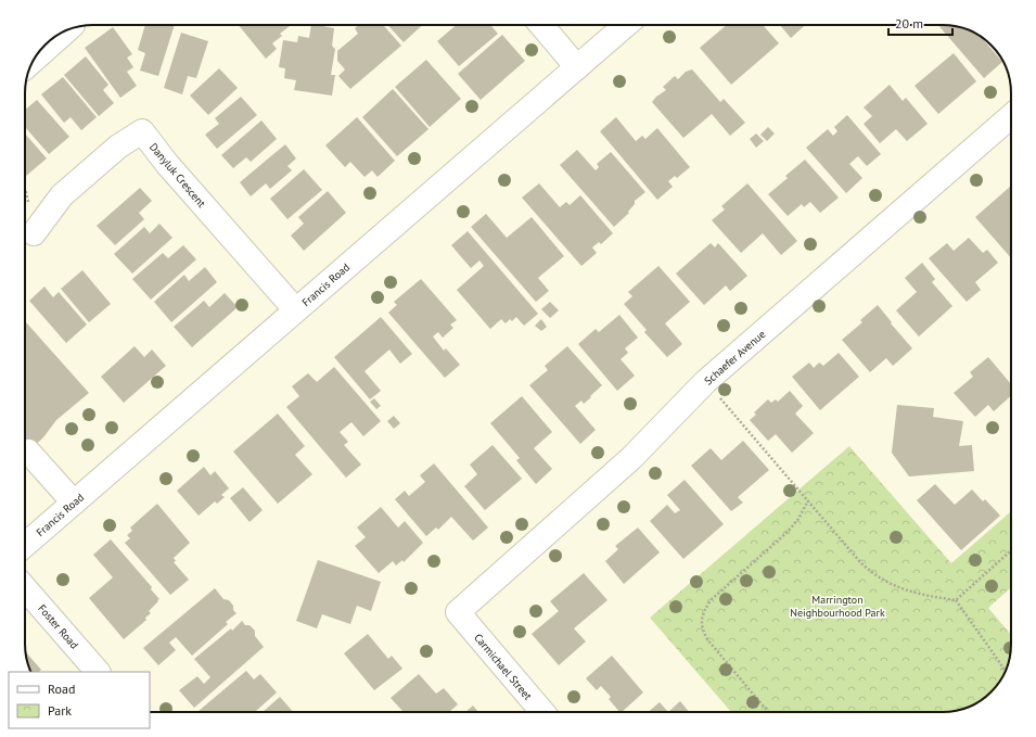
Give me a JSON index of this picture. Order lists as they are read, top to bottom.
{
  "streets": {
    "street": [
      "Danyluk Crescent",
      "Francis Road",
      "Schaefer Avenue",
      "Foster Road",
      "Carmichael Street"
    ]
  },
  "crossings": [
    ["Danyluk Crescent", "Francis Road"],
    ["Schaefer Avenue", "Carmichael Street"]
  ],
  "parks": ["Marrington Neighbourhood Park"],
  "legend": ["Road", "Park"],
  "scale_bar": "20 m"
}
